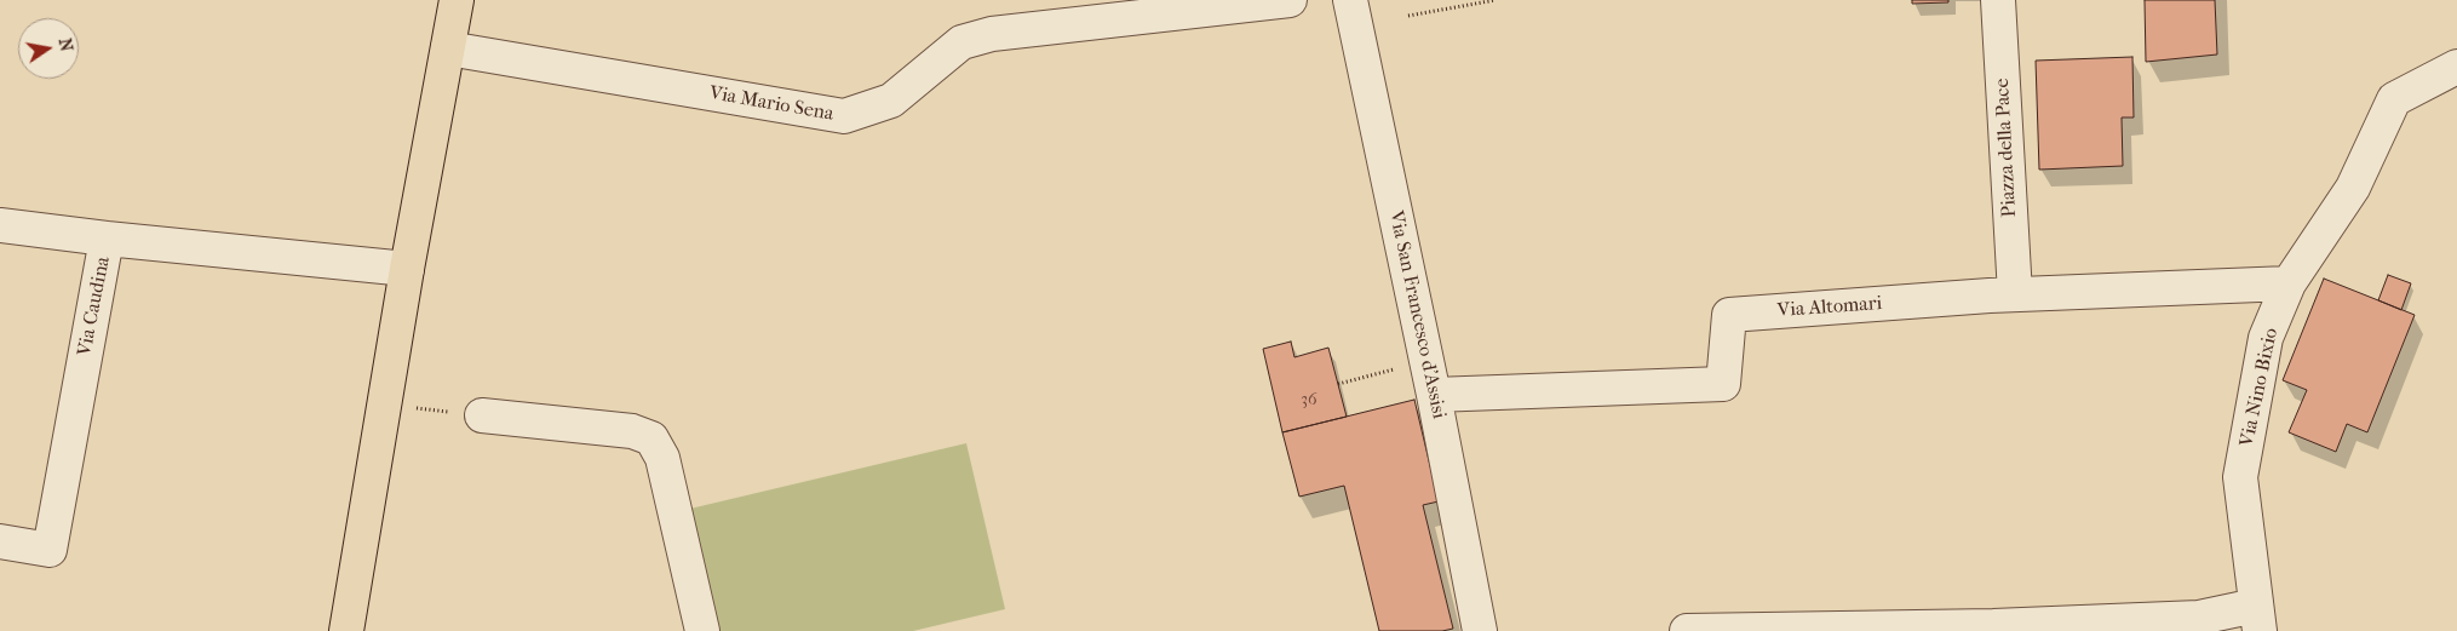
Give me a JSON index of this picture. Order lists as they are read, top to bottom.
{
  "streets": {
    "street": [
      "Via Mario Sena",
      "Piazza della Pace",
      "Via Caudina",
      "Via Altomari",
      "Via San Francesco d'Assisi",
      "Via Nino Bixio"
    ]
  },
  "crossings": [
    ["Piazza della Pace", "Via Altomari"],
    ["Via Altomari", "Via San Francesco d'Assisi"],
    ["Via Altomari", "Via Nino Bixio"]
  ],
  "house_numbers": ["36"],
  "north": "right"
}
